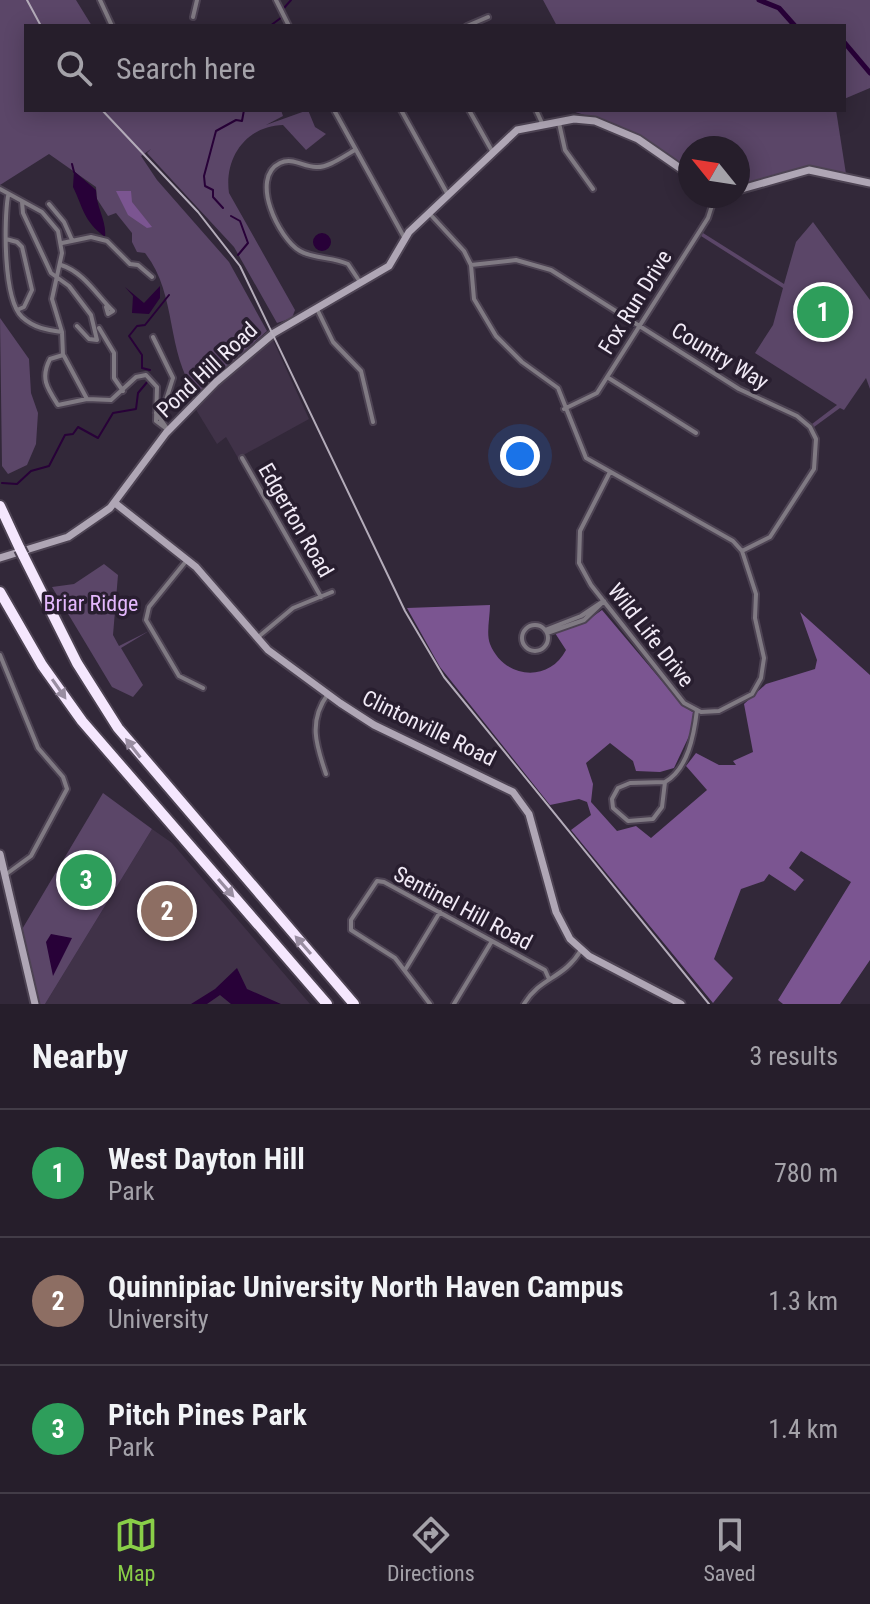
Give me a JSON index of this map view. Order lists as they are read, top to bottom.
{
  "streets": {
    "street": [
      "Fox Run Drive",
      "Country Way",
      "Pond Hill Road",
      "Edgerton Road",
      "Wild Life Drive",
      "Clintonville Road",
      "Sentinel Hill Road"
    ]
  },
  "crossings": [
    ["Fox Run Drive", "Country Way"],
    ["Country Way", "Wild Life Drive"],
    ["Pond Hill Road", "Clintonville Road"],
    ["Edgerton Road", "Clintonville Road"]
  ],
  "parks": ["Briar Ridge"],
  "north": "top left",
  "page": {
    "search": "Search here",
    "pins": ["1", "3", "2"],
    "heading": ["Nearby", "3 results"],
    "list": [
      {
        "mark": "1",
        "name": "West Dayton Hill",
        "note": "Park",
        "value": "780 m"
      },
      {
        "mark": "2",
        "name": "Quinnipiac University North Haven Campus",
        "note": "University",
        "value": "1.3 km"
      },
      {
        "mark": "3",
        "name": "Pitch Pines Park",
        "note": "Park",
        "value": "1.4 km"
      }
    ],
    "nav": ["Map", "Directions", "Saved"]
  }
}
